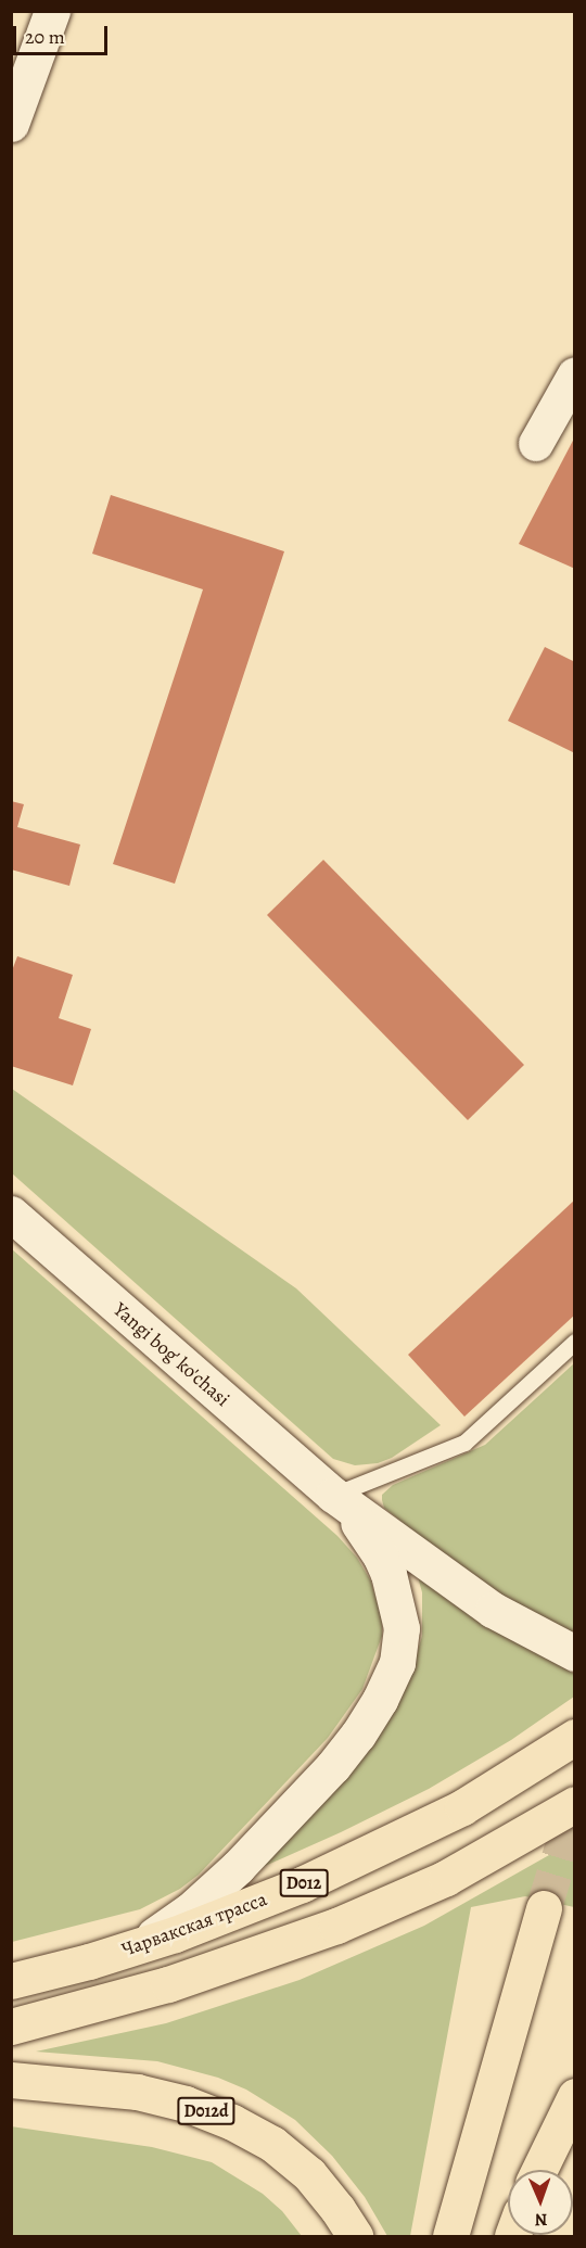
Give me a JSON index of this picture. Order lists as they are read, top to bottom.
{
  "streets": {
    "main road": [
      "Yangi bog' ko'chasi",
      "D012",
      "Чарвакская трасса",
      "D012d"
    ]
  },
  "scale_bar": "20 m",
  "north": "bottom"
}
